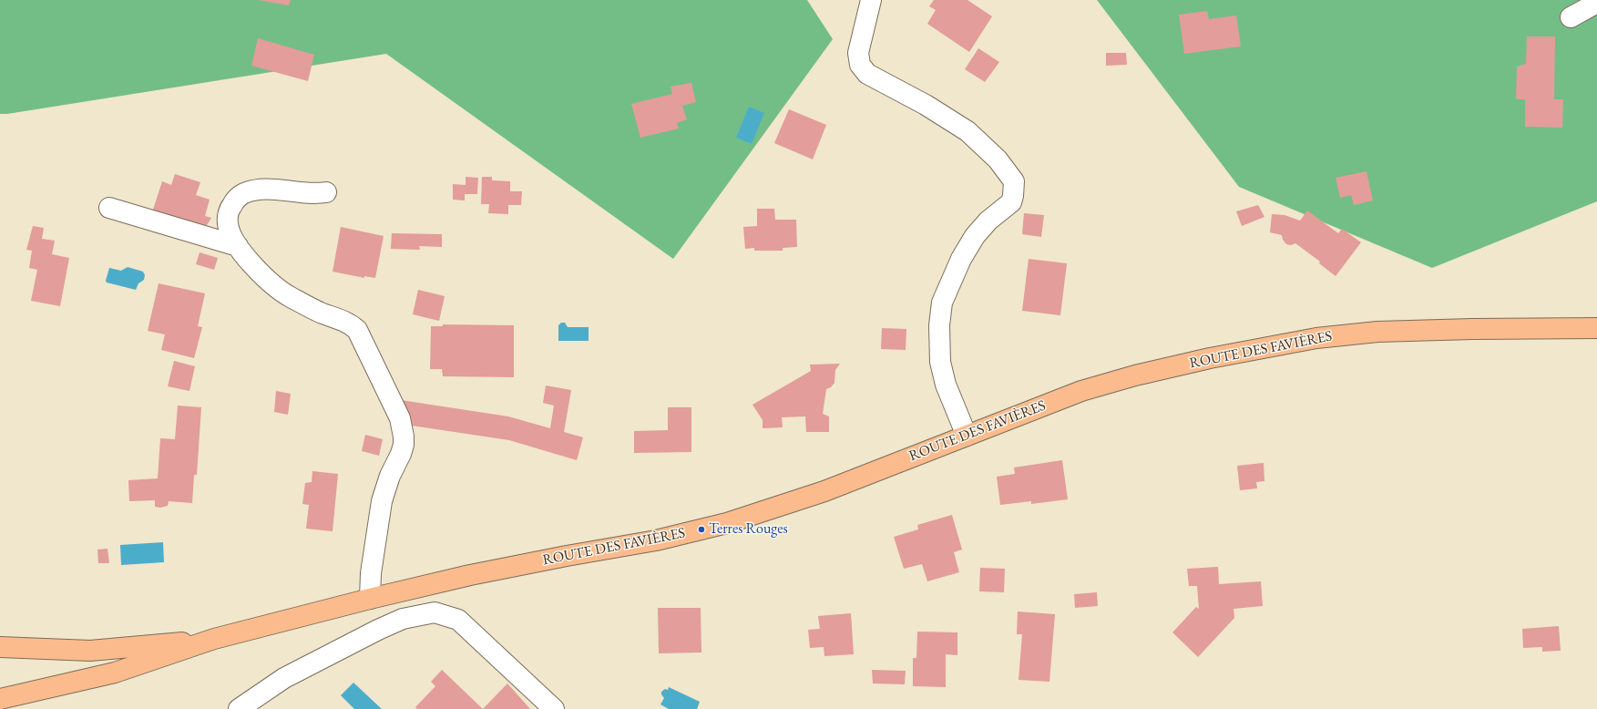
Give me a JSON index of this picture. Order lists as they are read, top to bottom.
{
  "streets": {
    "main road": ["ROUTE DES FAVIÈRES"]
  },
  "places": ["Terres Rouges"]
}
